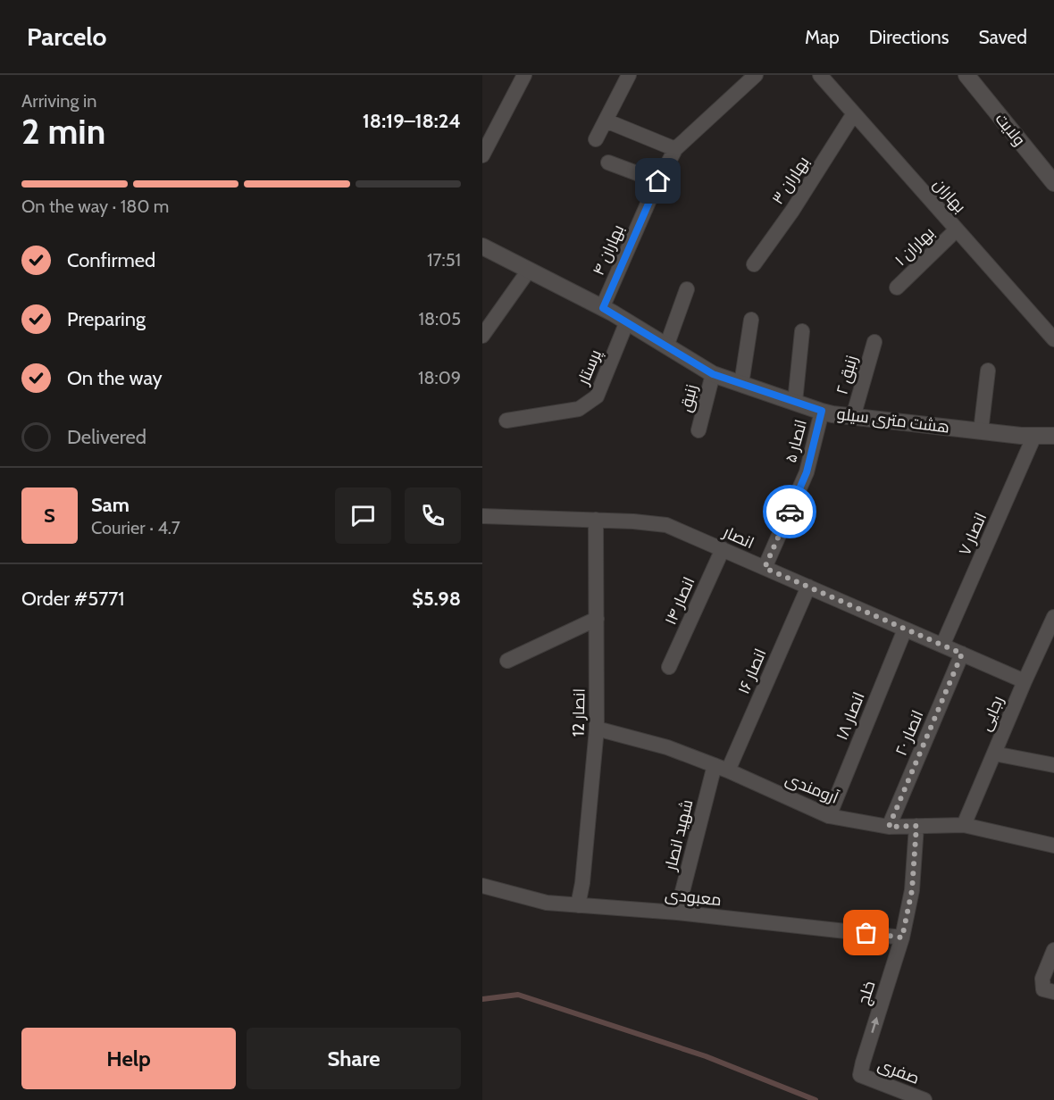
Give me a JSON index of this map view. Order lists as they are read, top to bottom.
{
  "streets": {
    "street": [
      "ولایت",
      "بهاران ۳",
      "بهاران",
      "۱ بهاران",
      "بهاران ۴",
      "پرستار",
      "زنبق ۲",
      "زنبق",
      "هشت متری سیلو",
      "انصار ۵",
      "انصار ۷",
      "انصار",
      "انصار ۱۴",
      "انصار ۱۶",
      "انصار 12",
      "رجایی",
      "انصار ۱۸",
      "انصار ۲۰",
      "آرومندی",
      "شهید انصار",
      "معبودی",
      "خلج",
      "صفری"
    ]
  },
  "crossings": [
    ["بهاران ۳", "بهاران"],
    ["بهاران", "۱ بهاران"],
    ["بهاران ۴", "هشت متری سیلو"],
    ["پرستار", "هشت متری سیلو"],
    ["زنبق ۲", "هشت متری سیلو"],
    ["زنبق", "هشت متری سیلو"],
    ["هشت متری سیلو", "انصار ۵"],
    ["هشت متری سیلو", "انصار ۷"],
    ["انصار ۵", "انصار"],
    ["انصار ۷", "انصار"],
    ["انصار", "انصار ۱۴"],
    ["انصار", "انصار ۱۶"],
    ["انصار", "انصار 12"],
    ["انصار", "رجایی"],
    ["انصار", "انصار ۱۸"],
    ["انصار", "انصار ۲۰"],
    ["انصار ۱۶", "آرومندی"],
    ["انصار ۱۶", "شهید انصار"],
    ["انصار 12", "آرومندی"],
    ["انصار 12", "معبودی"],
    ["رجایی", "آرومندی"],
    ["انصار ۱۸", "آرومندی"],
    ["انصار ۲۰", "آرومندی"],
    ["آرومندی", "شهید انصار"],
    ["آرومندی", "خلج"],
    ["شهید انصار", "معبودی"],
    ["معبودی", "خلج"],
    ["خلج", "صفری"]
  ],
  "one_way": ["خلج"],
  "page": {
    "header": "Parcelo",
    "nav": ["Map", "Directions", "Saved"],
    "heading": ["2 min", "Arriving in", "18:19–18:24"],
    "panel": [
      "Sam",
      "Courier · 4.7",
      "Order #5771",
      "$5.98"
    ],
    "bar": "On the way · 180 m",
    "list": [
      ["Confirmed", "17:51"],
      ["Preparing", "18:05"],
      ["On the way", "18:09"],
      "Delivered"
    ],
    "round": "S",
    "buttons": ["Help", "Share"]
  }
}
